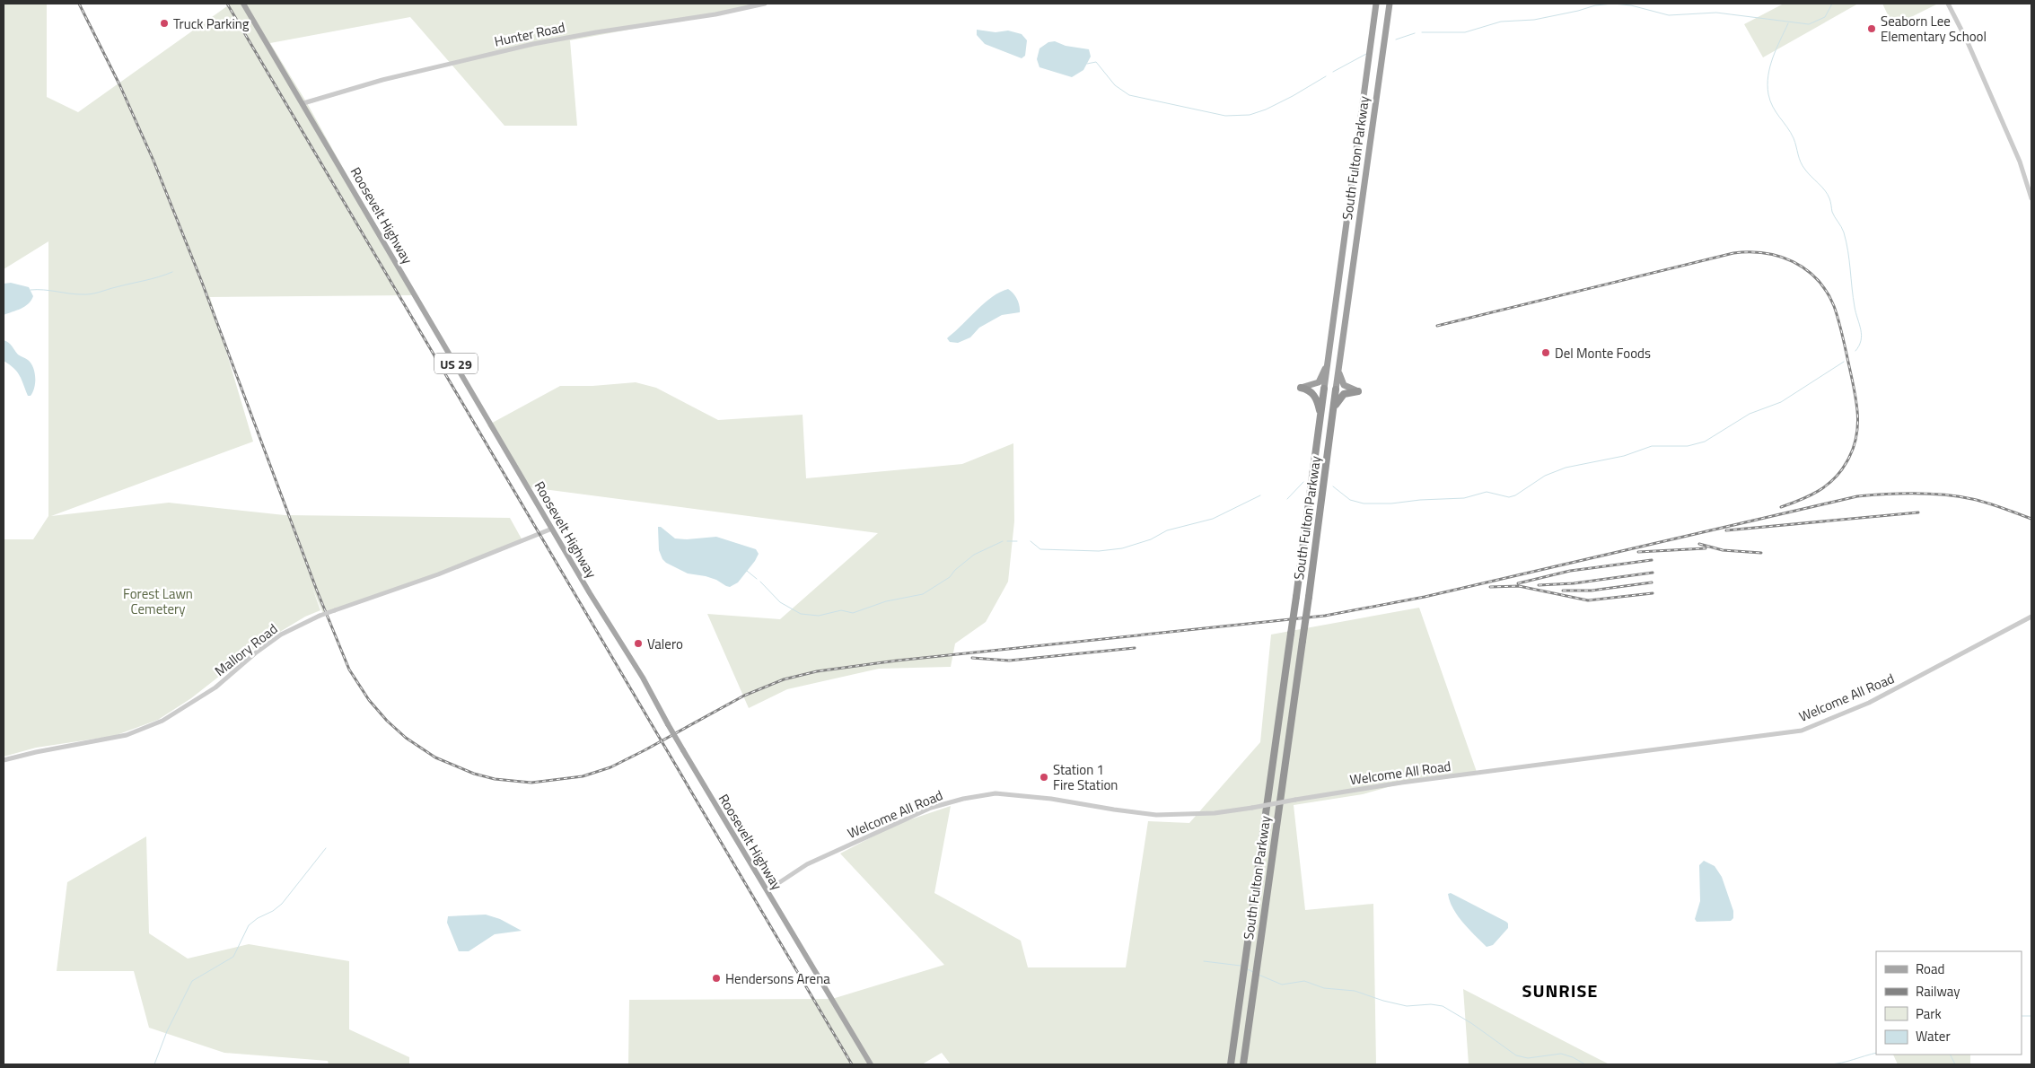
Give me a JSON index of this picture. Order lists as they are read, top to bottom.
{
  "streets": {
    "highway": ["South Fulton Parkway"],
    "main road": ["Roosevelt Highway", "US 29"],
    "street": ["Hunter Road", "Mallory Road", "Welcome All Road"]
  },
  "crossings": [
    ["Hunter Road", "Roosevelt Highway"],
    ["Roosevelt Highway", "Mallory Road"],
    ["Roosevelt Highway", "Welcome All Road"]
  ],
  "districts": ["SUNRISE"],
  "parks": ["Forest Lawn Cemetery"],
  "places": [
    "Truck Parking",
    "Seaborn Lee Elementary School",
    "Del Monte Foods",
    "Valero",
    "Station 1 Fire Station",
    "Hendersons Arena"
  ],
  "legend": [
    "Road",
    "Railway",
    "Park",
    "Water"
  ]
}
